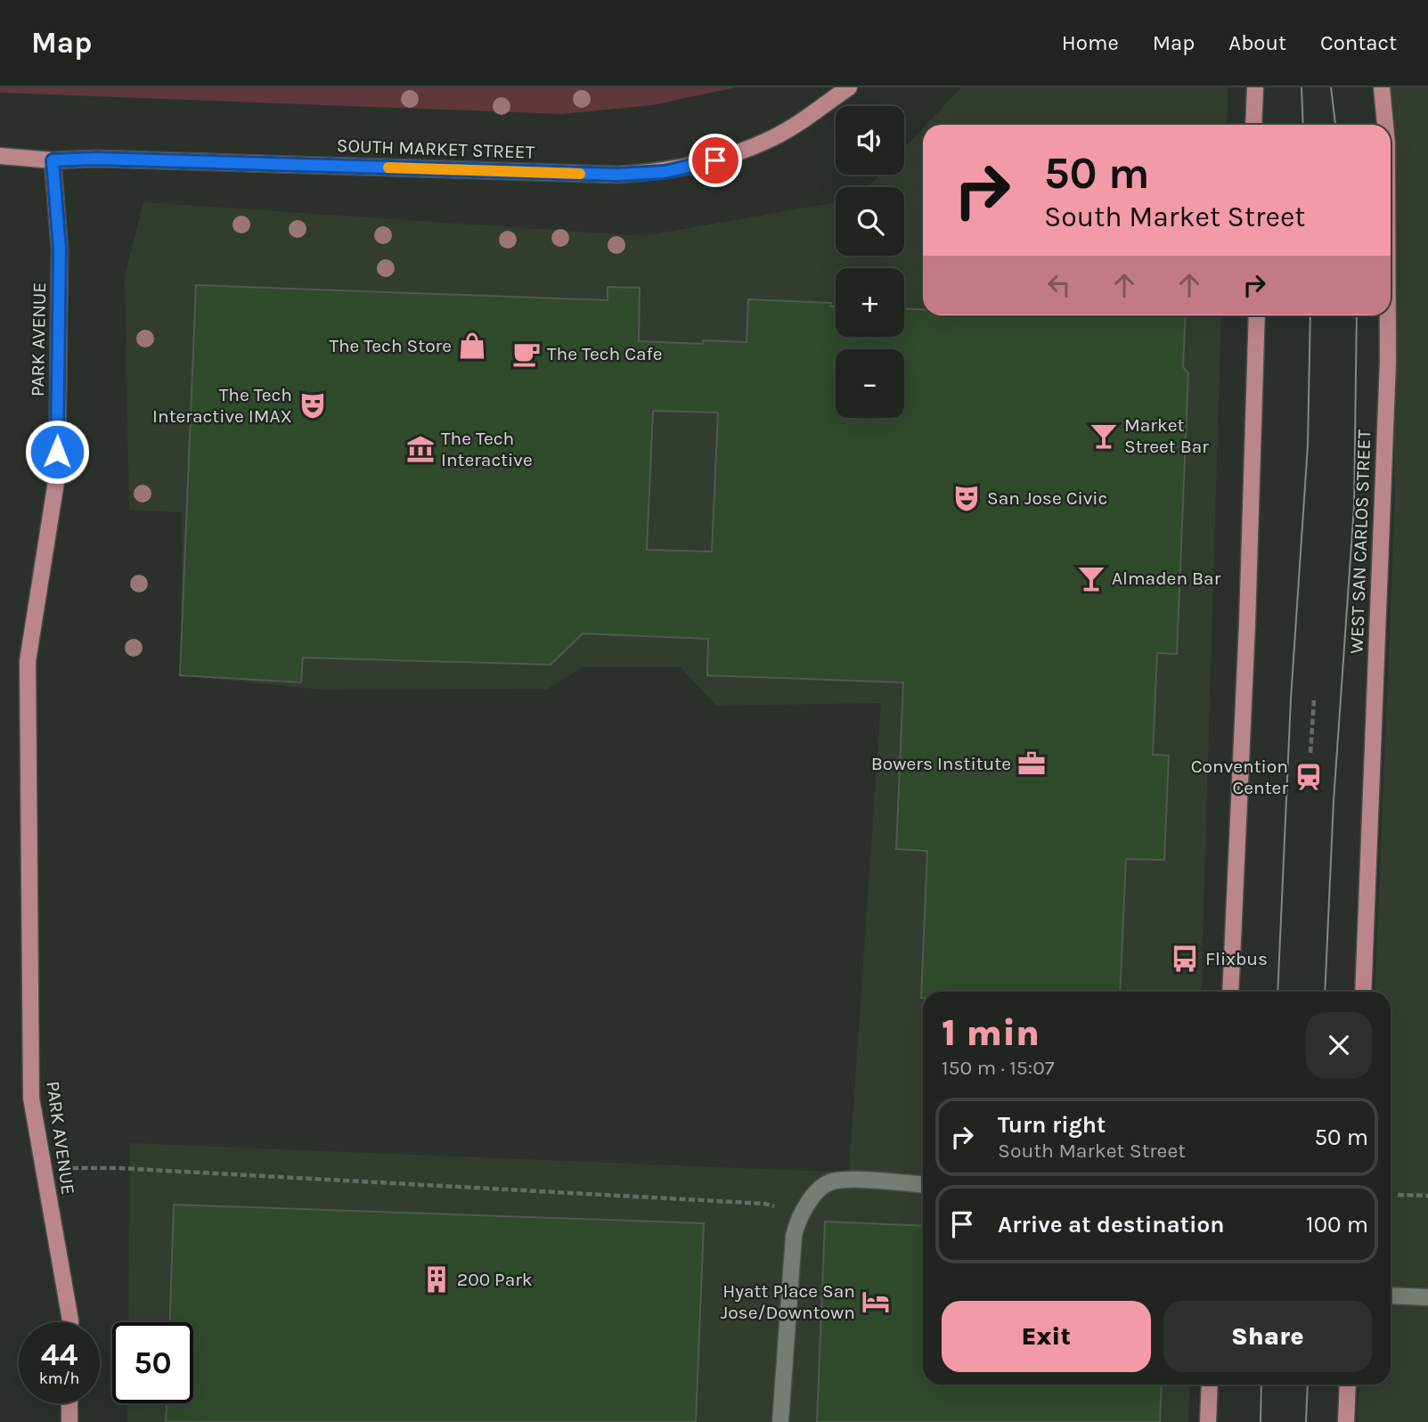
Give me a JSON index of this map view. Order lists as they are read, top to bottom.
{
  "streets": {
    "main road": ["SOUTH MARKET STREET", "PARK AVENUE", "WEST SAN CARLOS STREET"]
  },
  "crossings": [
    ["SOUTH MARKET STREET", "PARK AVENUE"]
  ],
  "places": {
    "shop": ["The Tech Store"],
    "cafe": ["The Tech Cafe"],
    "theatre": ["The Tech Interactive IMAX", "San Jose Civic"],
    "bar": ["Market Street Bar", "Almaden Bar"],
    "museum": ["The Tech Interactive"],
    "office": ["Bowers Institute"],
    "station": ["Convention Center"],
    "bus stop": ["Flixbus"],
    "building": ["200 Park"],
    "hotel": ["Hyatt Place San Jose/Downtown"]
  },
  "page": {
    "header": "Map",
    "nav": [
      "Home",
      "Map",
      "About",
      "Contact"
    ],
    "map_buttons": ["+", "−"],
    "turn": ["50 m", "South Market Street"],
    "heading": ["1 min", "150 m · 15:07"],
    "list": [
      {
        "name": "Turn right",
        "note": "South Market Street",
        "value": "50 m"
      },
      {
        "name": "Arrive at destination",
        "value": "100 m"
      }
    ],
    "buttons": ["Exit", "Share"],
    "speed": "44 km/h",
    "limit": "50"
  }
}
